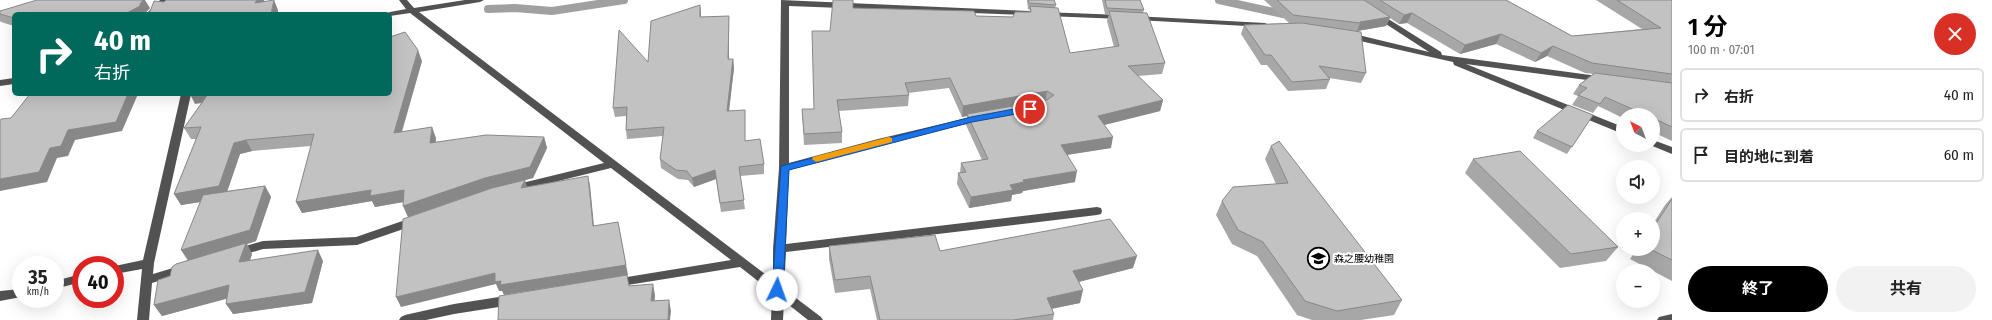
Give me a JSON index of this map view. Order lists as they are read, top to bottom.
{
  "places": {
    "school or university": ["森之腰幼稚園"]
  },
  "north": "top left",
  "page": {
    "heading": ["1 分", "100 m · 07:01"],
    "turn": ["40 m", "右折"],
    "list": [
      {
        "name": "右折",
        "value": "40 m"
      },
      {
        "name": "目的地に到着",
        "value": "60 m"
      }
    ],
    "map_buttons": ["+", "−"],
    "speed": "35 km/h",
    "limit": "40",
    "buttons": ["終了", "共有"]
  }
}
